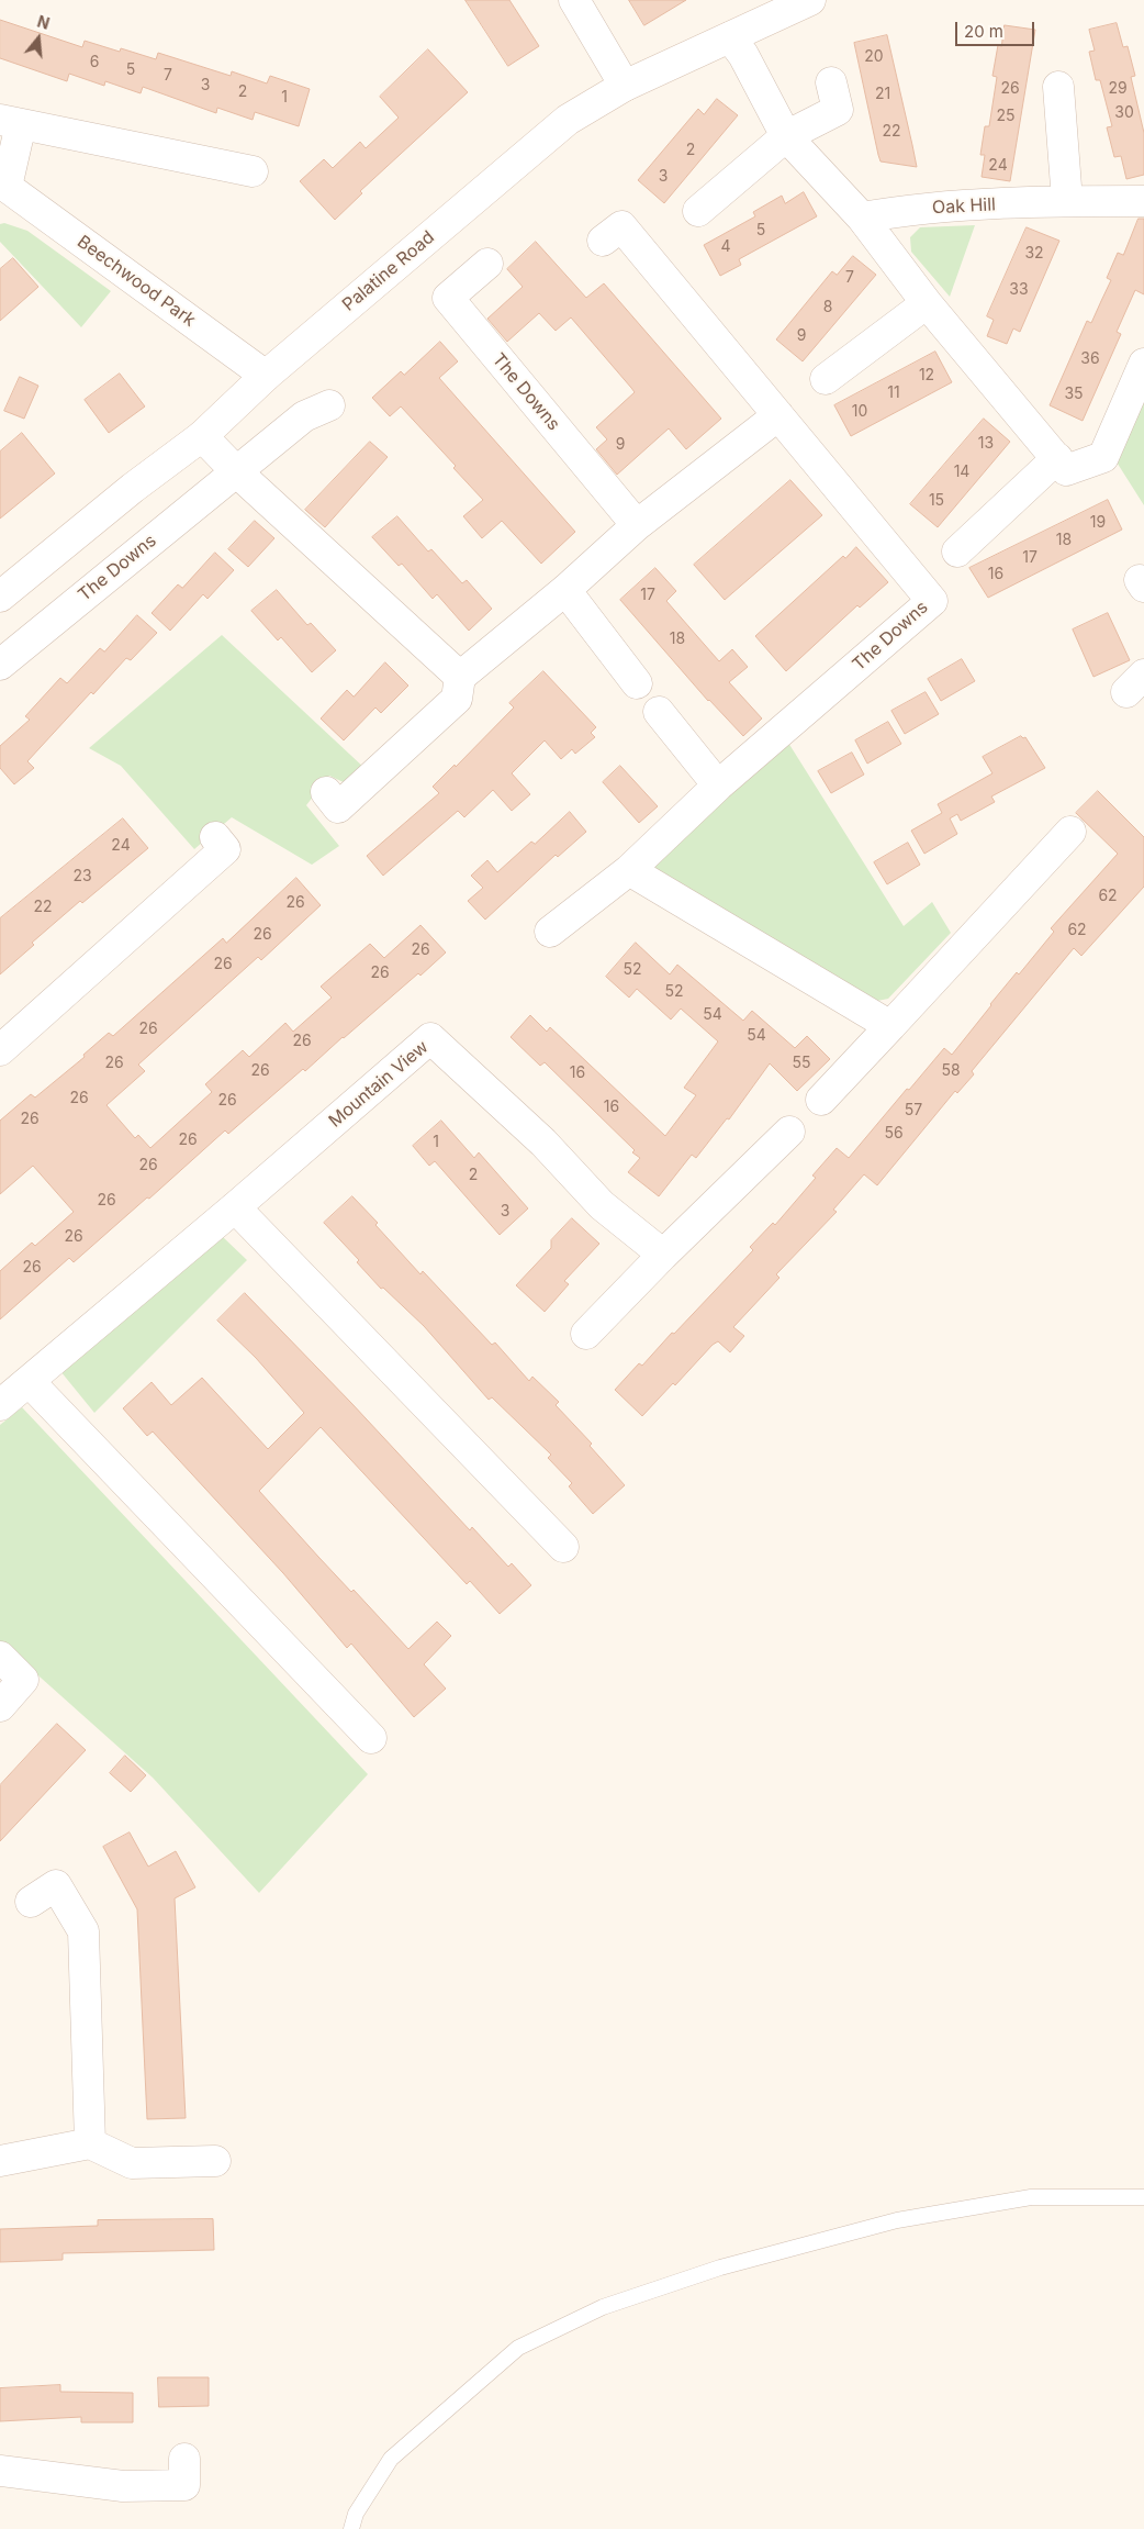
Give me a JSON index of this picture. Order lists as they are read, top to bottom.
{
  "streets": {
    "street": [
      "Oak Hill",
      "Palatine Road",
      "Beechwood Park",
      "The Downs",
      "Mountain View"
    ]
  },
  "crossings": [
    ["Palatine Road", "Beechwood Park"]
  ],
  "house_numbers": [
    "20",
    "6",
    "5",
    "7",
    "3",
    "26",
    "29",
    "2",
    "21",
    "1",
    "30",
    "25",
    "22",
    "2",
    "24",
    "3",
    "5",
    "4",
    "32",
    "7",
    "33",
    "8",
    "9",
    "36",
    "12",
    "11",
    "35",
    "10",
    "13",
    "9",
    "14",
    "15",
    "19",
    "18",
    "17",
    "16",
    "17",
    "18",
    "24",
    "23",
    "62",
    "26",
    "22",
    "62",
    "26",
    "26",
    "26",
    "52",
    "26",
    "52",
    "54",
    "26",
    "54",
    "26",
    "26",
    "55",
    "26",
    "58",
    "16",
    "26",
    "26",
    "16",
    "57",
    "26",
    "56",
    "26",
    "1",
    "26",
    "2",
    "26",
    "3",
    "26",
    "26"
  ],
  "scale_bar": "20 m",
  "north": "top"
}
